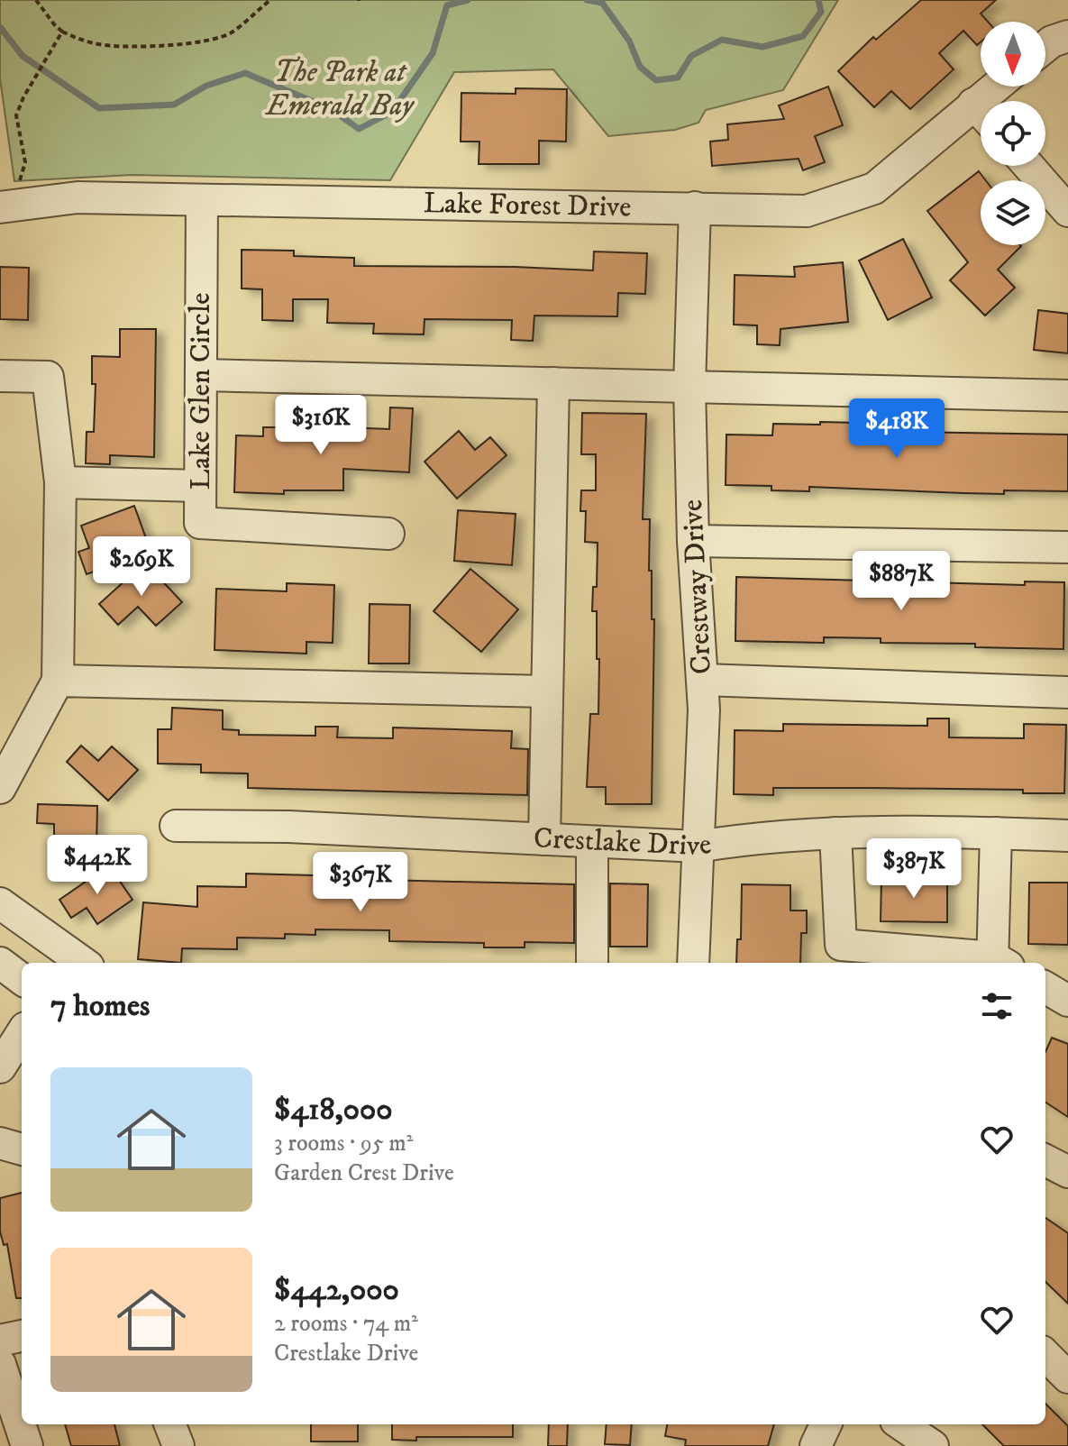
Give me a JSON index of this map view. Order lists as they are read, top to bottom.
{
  "streets": {
    "street": [
      "Lake Forest Drive",
      "Lake Glen Circle",
      "Crestway Drive",
      "Crestlake Drive"
    ]
  },
  "crossings": [
    ["Lake Forest Drive", "Lake Glen Circle"],
    ["Lake Forest Drive", "Crestway Drive"],
    ["Crestway Drive", "Crestlake Drive"]
  ],
  "parks": ["The Park at Emerald Bay"],
  "north": "bottom",
  "page": {
    "price": [
      "$316K",
      "$418K",
      "$269K",
      "$887K",
      "$442K",
      "$387K",
      "$367K"
    ],
    "heading": "7 homes",
    "list": [
      {
        "name": "$418,000",
        "note": "3 rooms · 95 m² · Garden Crest Drive"
      },
      {
        "name": "$442,000",
        "note": "2 rooms · 74 m² · Crestlake Drive"
      }
    ]
  }
}
